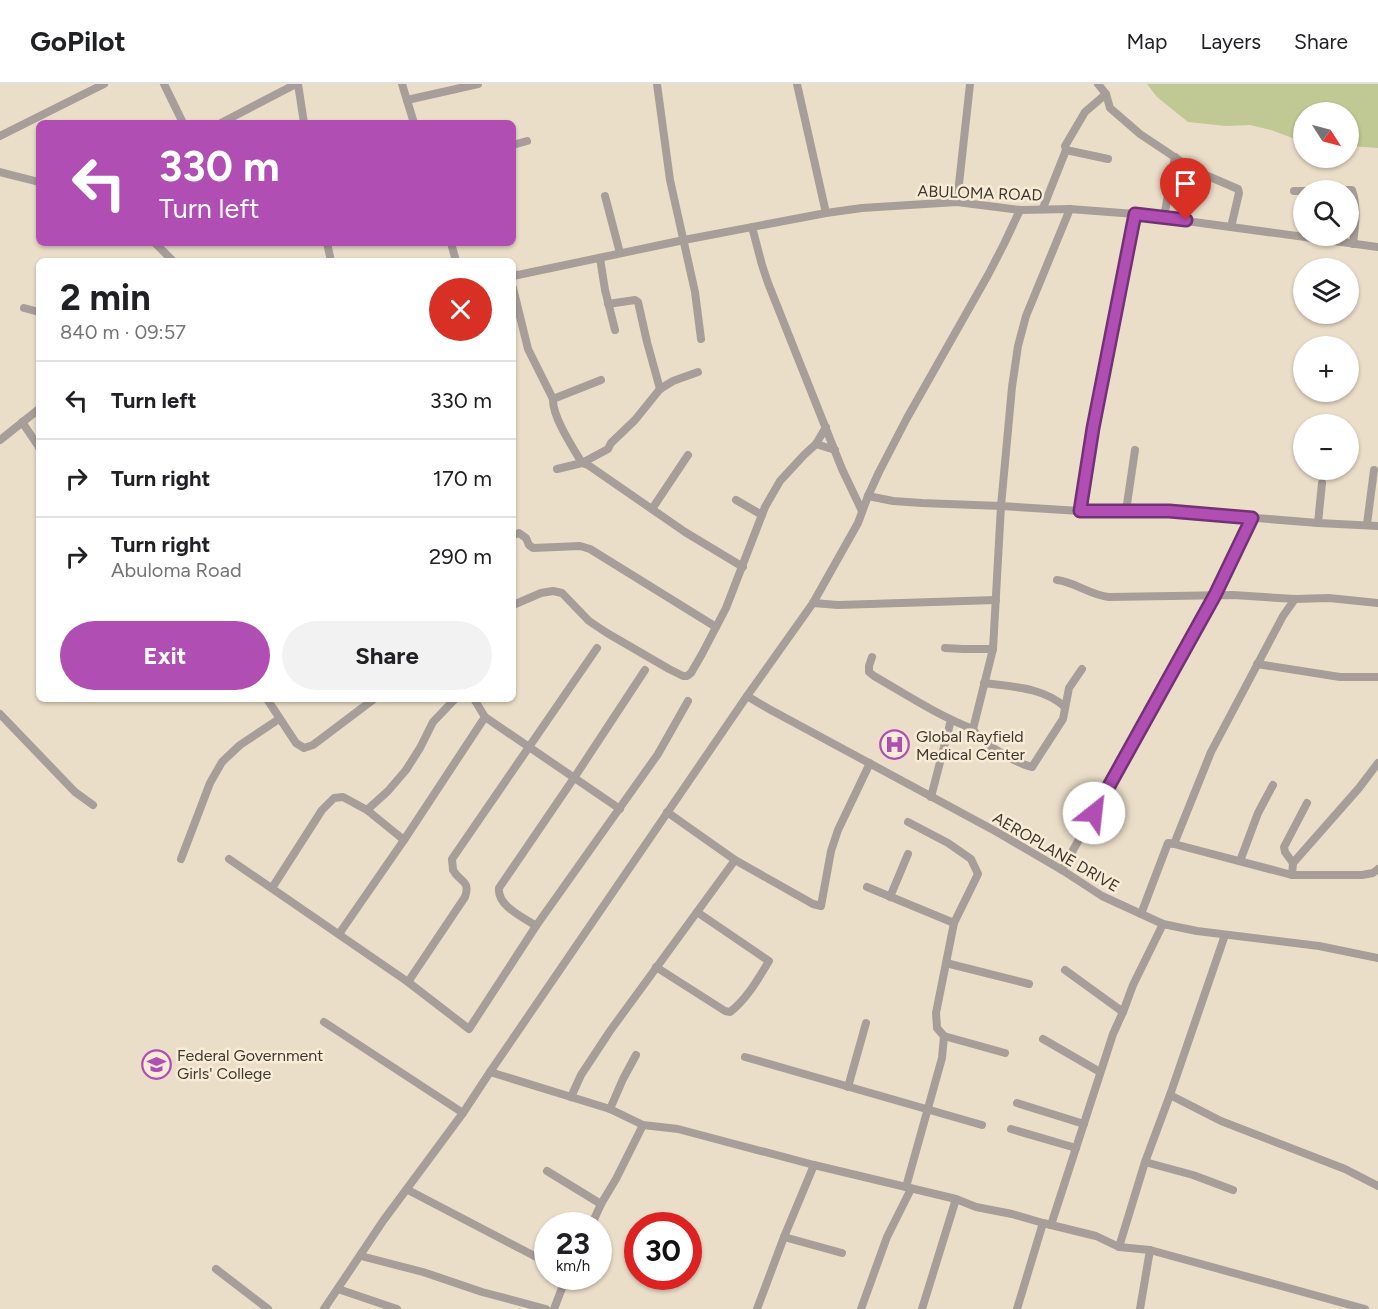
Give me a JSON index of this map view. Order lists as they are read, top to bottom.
{
  "streets": {
    "street": ["ABULOMA ROAD", "AEROPLANE DRIVE"]
  },
  "places": {
    "hospital": ["Global Rayfield Medical Center"],
    "school or university": ["Federal Government Girls' College"]
  },
  "north": "bottom right",
  "page": {
    "header": "GoPilot",
    "nav": ["Map", "Layers", "Share"],
    "map_buttons": ["+", "−"],
    "turn": ["330 m", "Turn left"],
    "heading": ["2 min", "840 m · 09:57"],
    "list": [
      {
        "name": "Turn left",
        "value": "330 m"
      },
      {
        "name": "Turn right",
        "value": "170 m"
      },
      {
        "name": "Turn right",
        "note": "Abuloma Road",
        "value": "290 m"
      }
    ],
    "buttons": ["Exit", "Share"],
    "speed": "23 km/h",
    "limit": "30"
  }
}
